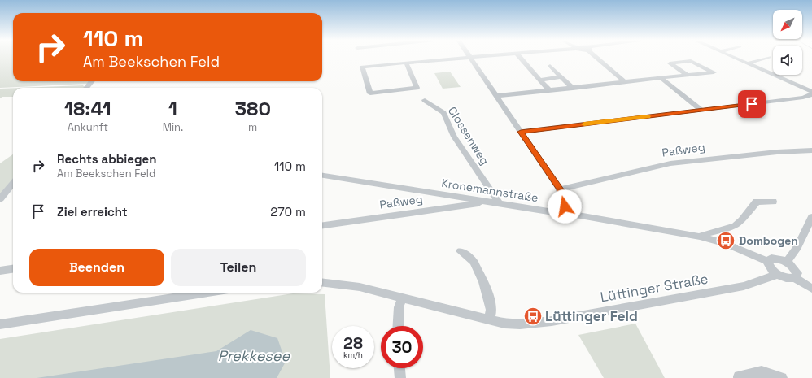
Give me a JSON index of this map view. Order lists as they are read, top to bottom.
{
  "streets": {
    "street": [
      "Clossenweg",
      "Paßweg",
      "Kronemannstraße",
      "Lüttinger Straße"
    ]
  },
  "crossings": [
    ["Clossenweg", "Kronemannstraße"],
    ["Paßweg", "Kronemannstraße"]
  ],
  "water": ["Prekkesee"],
  "places": {
    "bus stop": ["Dombogen", "Lüttinger Feld"]
  },
  "north": "bottom left",
  "page": {
    "turn": ["110 m", "Am Beekschen Feld"],
    "eta": [
      "18:41",
      "Ankunft",
      "1",
      "Min.",
      "380",
      "m"
    ],
    "list": [
      {
        "name": "Rechts abbiegen",
        "note": "Am Beekschen Feld",
        "value": "110 m"
      },
      {
        "name": "Ziel erreicht",
        "value": "270 m"
      }
    ],
    "buttons": ["Beenden", "Teilen"],
    "speed": "28 km/h",
    "limit": "30"
  }
}
